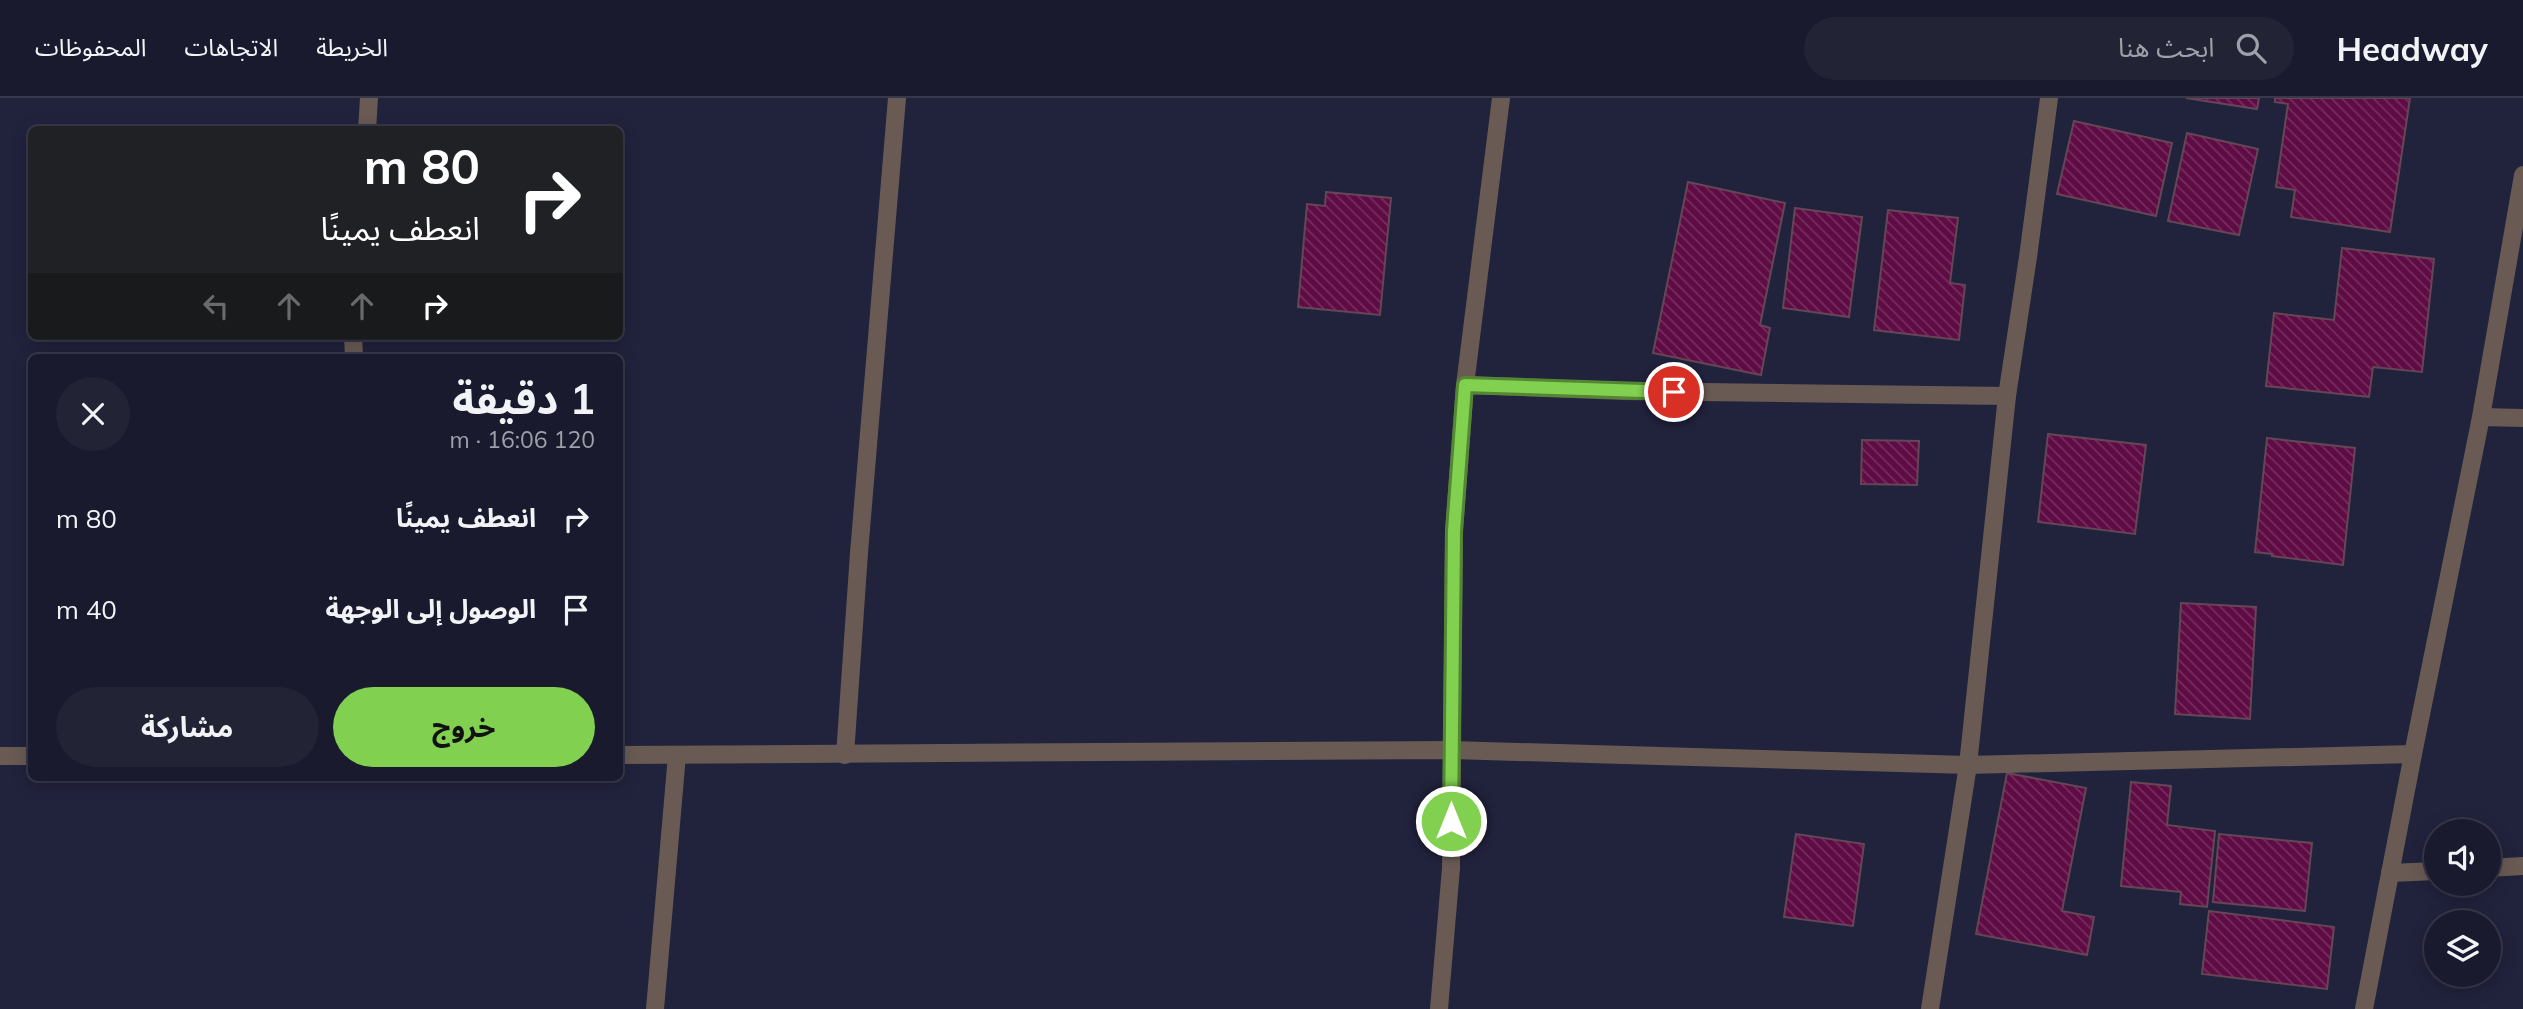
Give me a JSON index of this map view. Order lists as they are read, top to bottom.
{
  "page": {
    "header": "Headway",
    "search": "ابحث هنا",
    "nav": ["الخريطة", "الاتجاهات", "المحفوظات"],
    "turn": ["80 m", "انعطف يمينًا"],
    "heading": ["1 دقيقة", "120 m · 16:06"],
    "list": [
      {
        "name": "انعطف يمينًا",
        "value": "80 m"
      },
      {
        "name": "الوصول إلى الوجهة",
        "value": "40 m"
      }
    ],
    "buttons": ["خروج", "مشاركة"]
  }
}
